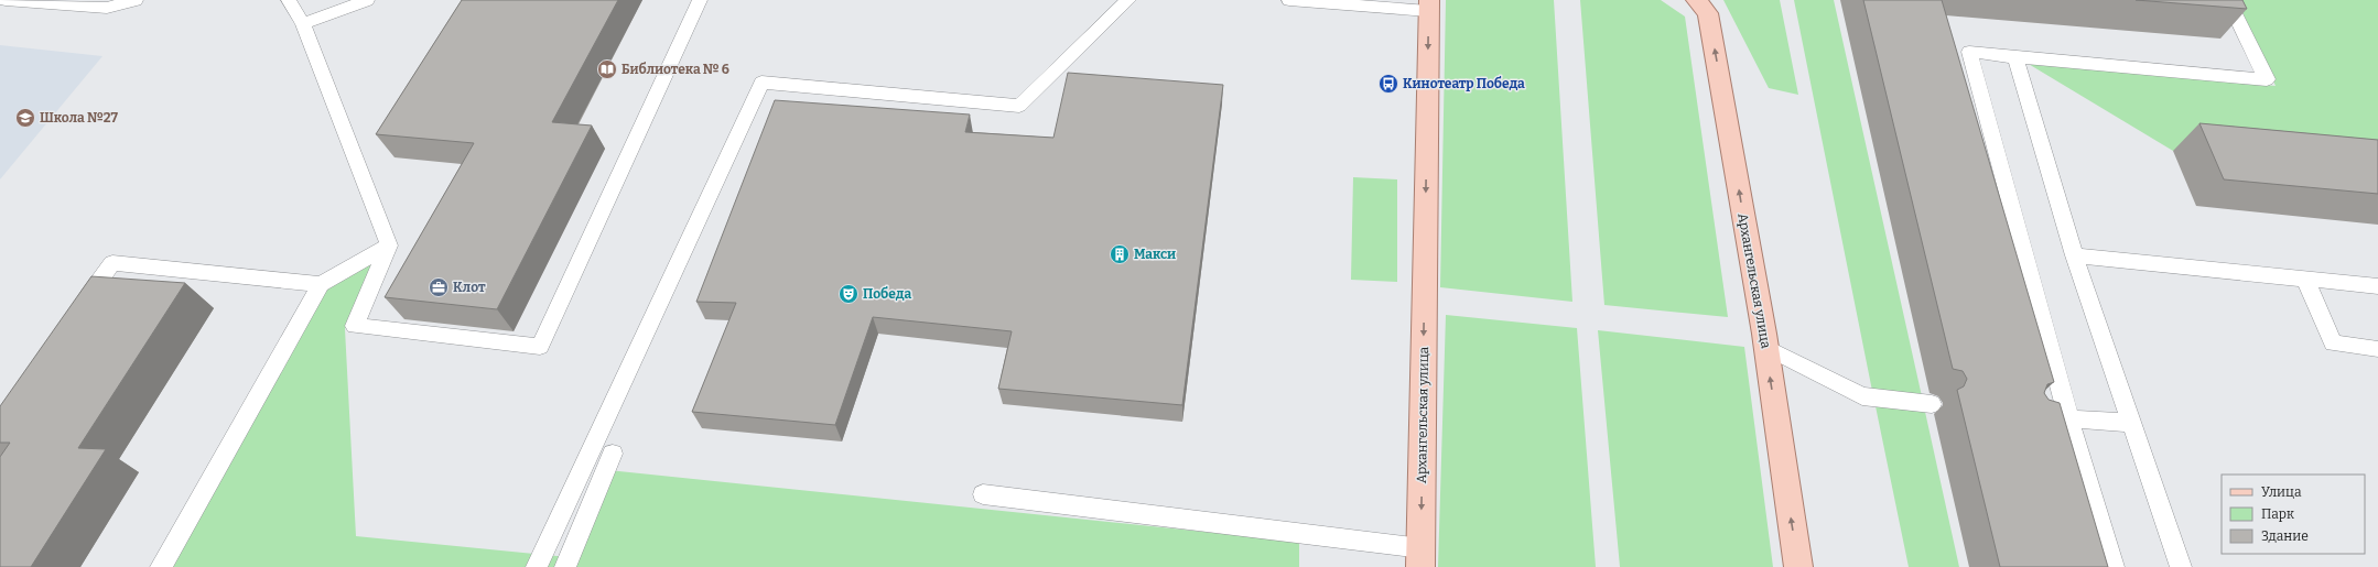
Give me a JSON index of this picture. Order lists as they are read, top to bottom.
{
  "streets": {
    "main road": ["Архангельская улица"]
  },
  "places": {
    "library": ["Библиотека № 6"],
    "bus stop": ["Кинотеатр Победа"],
    "school or university": ["Школа №27"],
    "building": ["Макси"],
    "office": ["Клот"],
    "theatre": ["Победа"]
  },
  "legend": ["Улица", "Парк", "Здание"]
}
